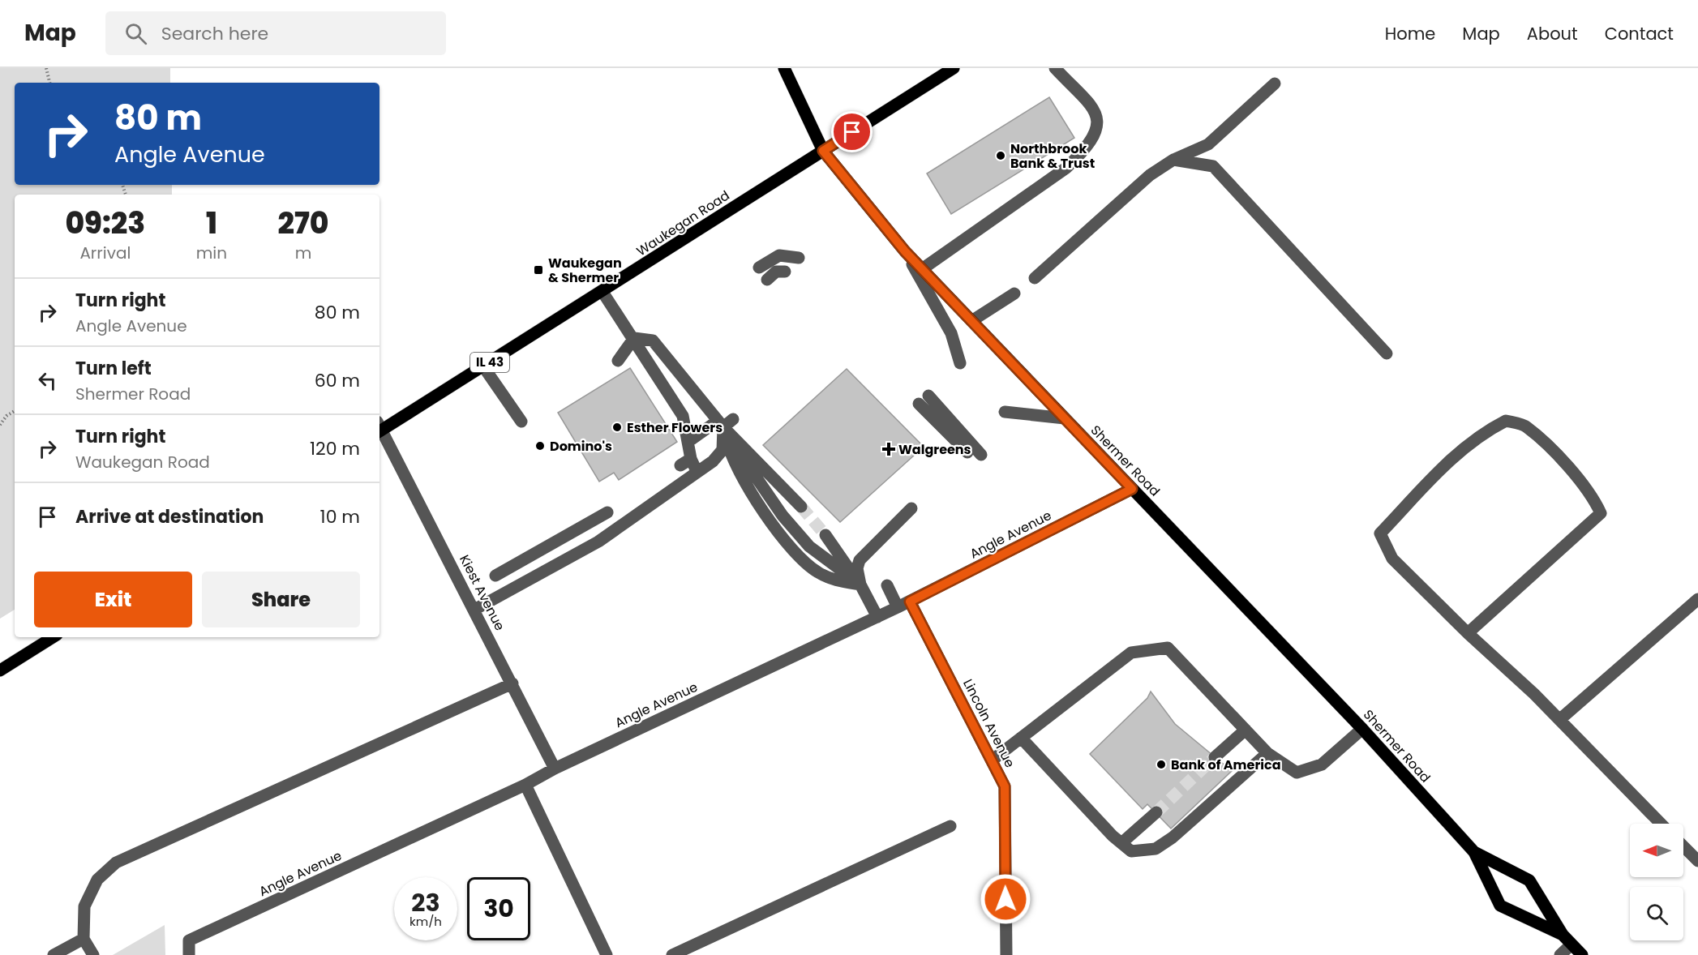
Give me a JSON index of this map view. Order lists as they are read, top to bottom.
{
  "streets": {
    "main road": ["Waukegan Road", "IL 43", "Shermer Road"],
    "street": ["Angle Avenue", "Kiest Avenue", "Lincoln Avenue"]
  },
  "crossings": [
    ["Waukegan Road", "Shermer Road"],
    ["Shermer Road", "Angle Avenue"],
    ["Angle Avenue", "Kiest Avenue"],
    ["Angle Avenue", "Lincoln Avenue"]
  ],
  "places": {
    "other": [
      "Northbrook Bank & Trust",
      "Esther Flowers",
      "Domino's",
      "Bank of America"
    ],
    "transit": ["Waukegan & Shermer"],
    "health": ["Walgreens"]
  },
  "north": "left",
  "page": {
    "header": "Map",
    "search": "Search here",
    "nav": [
      "Home",
      "Map",
      "About",
      "Contact"
    ],
    "turn": ["80 m", "Angle Avenue"],
    "eta": [
      "09:23",
      "Arrival",
      "1",
      "min",
      "270",
      "m"
    ],
    "list": [
      {
        "name": "Turn right",
        "note": "Angle Avenue",
        "value": "80 m"
      },
      {
        "name": "Turn left",
        "note": "Shermer Road",
        "value": "60 m"
      },
      {
        "name": "Turn right",
        "note": "Waukegan Road",
        "value": "120 m"
      },
      {
        "name": "Arrive at destination",
        "value": "10 m"
      }
    ],
    "buttons": ["Exit", "Share"],
    "speed": "23 km/h",
    "limit": "30"
  }
}
